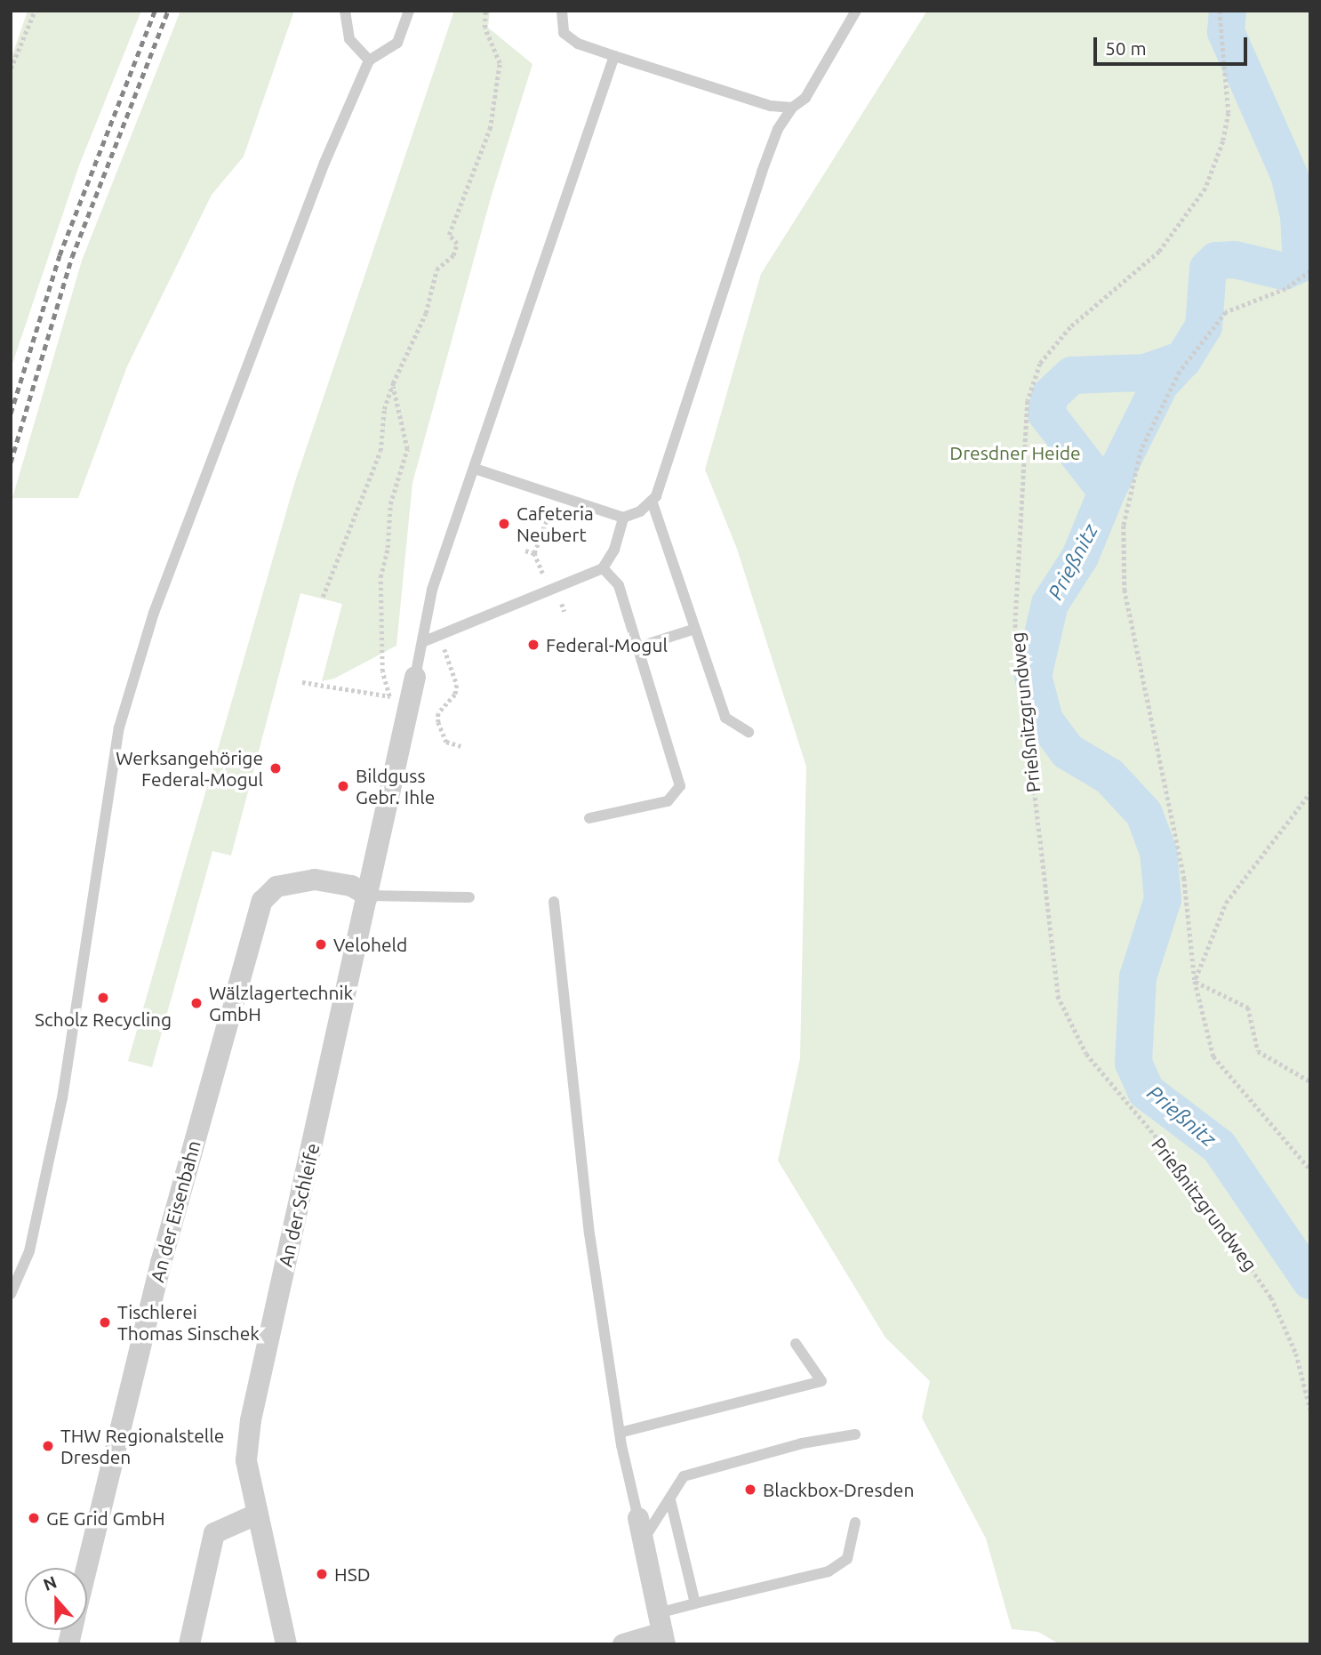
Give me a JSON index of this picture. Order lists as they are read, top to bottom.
{
  "streets": {
    "street": ["An der Schleife", "An der Eisenbahn"],
    "path": ["Prießnitzgrundweg"]
  },
  "crossings": [
    ["An der Schleife", "An der Eisenbahn"]
  ],
  "water": ["Prießnitz"],
  "parks": ["Dresdner Heide"],
  "places": [
    "Cafeteria Neubert",
    "Federal-Mogul",
    "Werksangehörige Federal-Mogul",
    "Bildguss Gebr. Ihle",
    "Veloheld",
    "Scholz Recycling",
    "Wälzlagertechnik GmbH",
    "Tischlerei Thomas Sinschek",
    "THW Regionalstelle Dresden",
    "Blackbox-Dresden",
    "GE Grid GmbH",
    "HSD"
  ],
  "scale_bar": "50 m",
  "north": "top"
}
